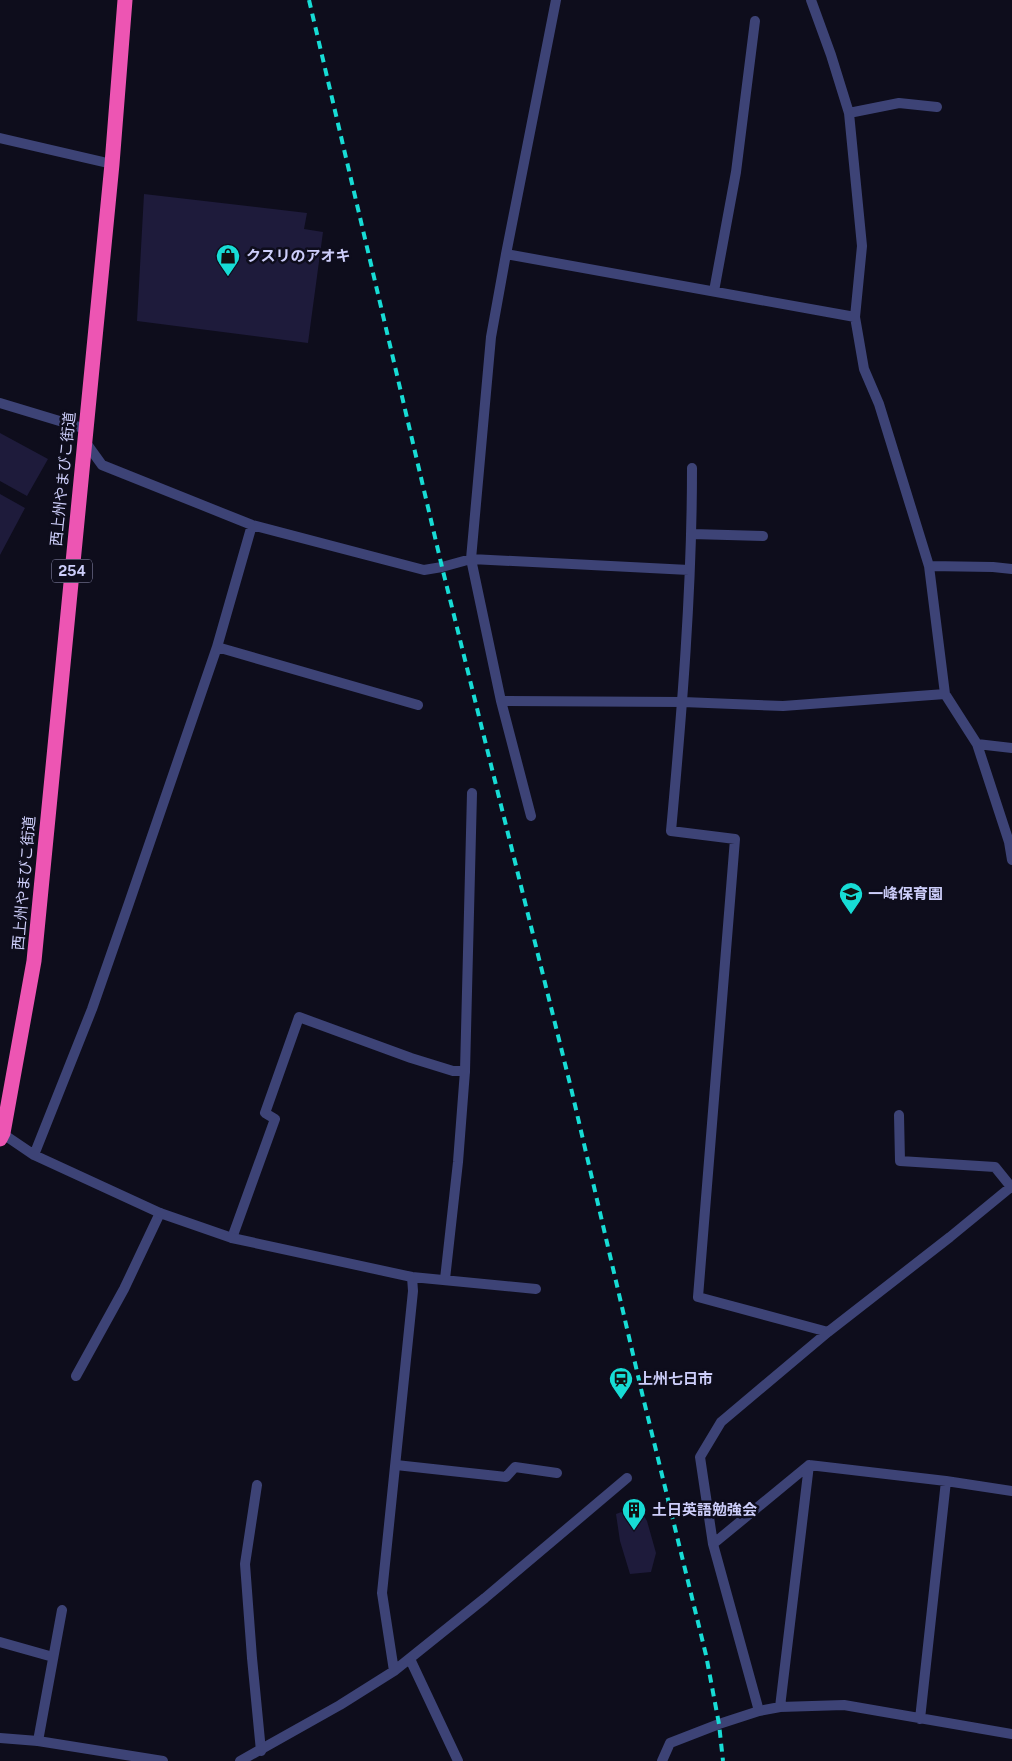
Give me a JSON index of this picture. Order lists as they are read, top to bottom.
{
  "streets": {
    "highway": ["西上州やまびこ街道", "254"]
  },
  "places": {
    "shop": ["クスリのアオキ"],
    "school or university": ["一峰保育園"],
    "station": ["上州七日市"],
    "building": ["土日英語勉強会"]
  }
}
